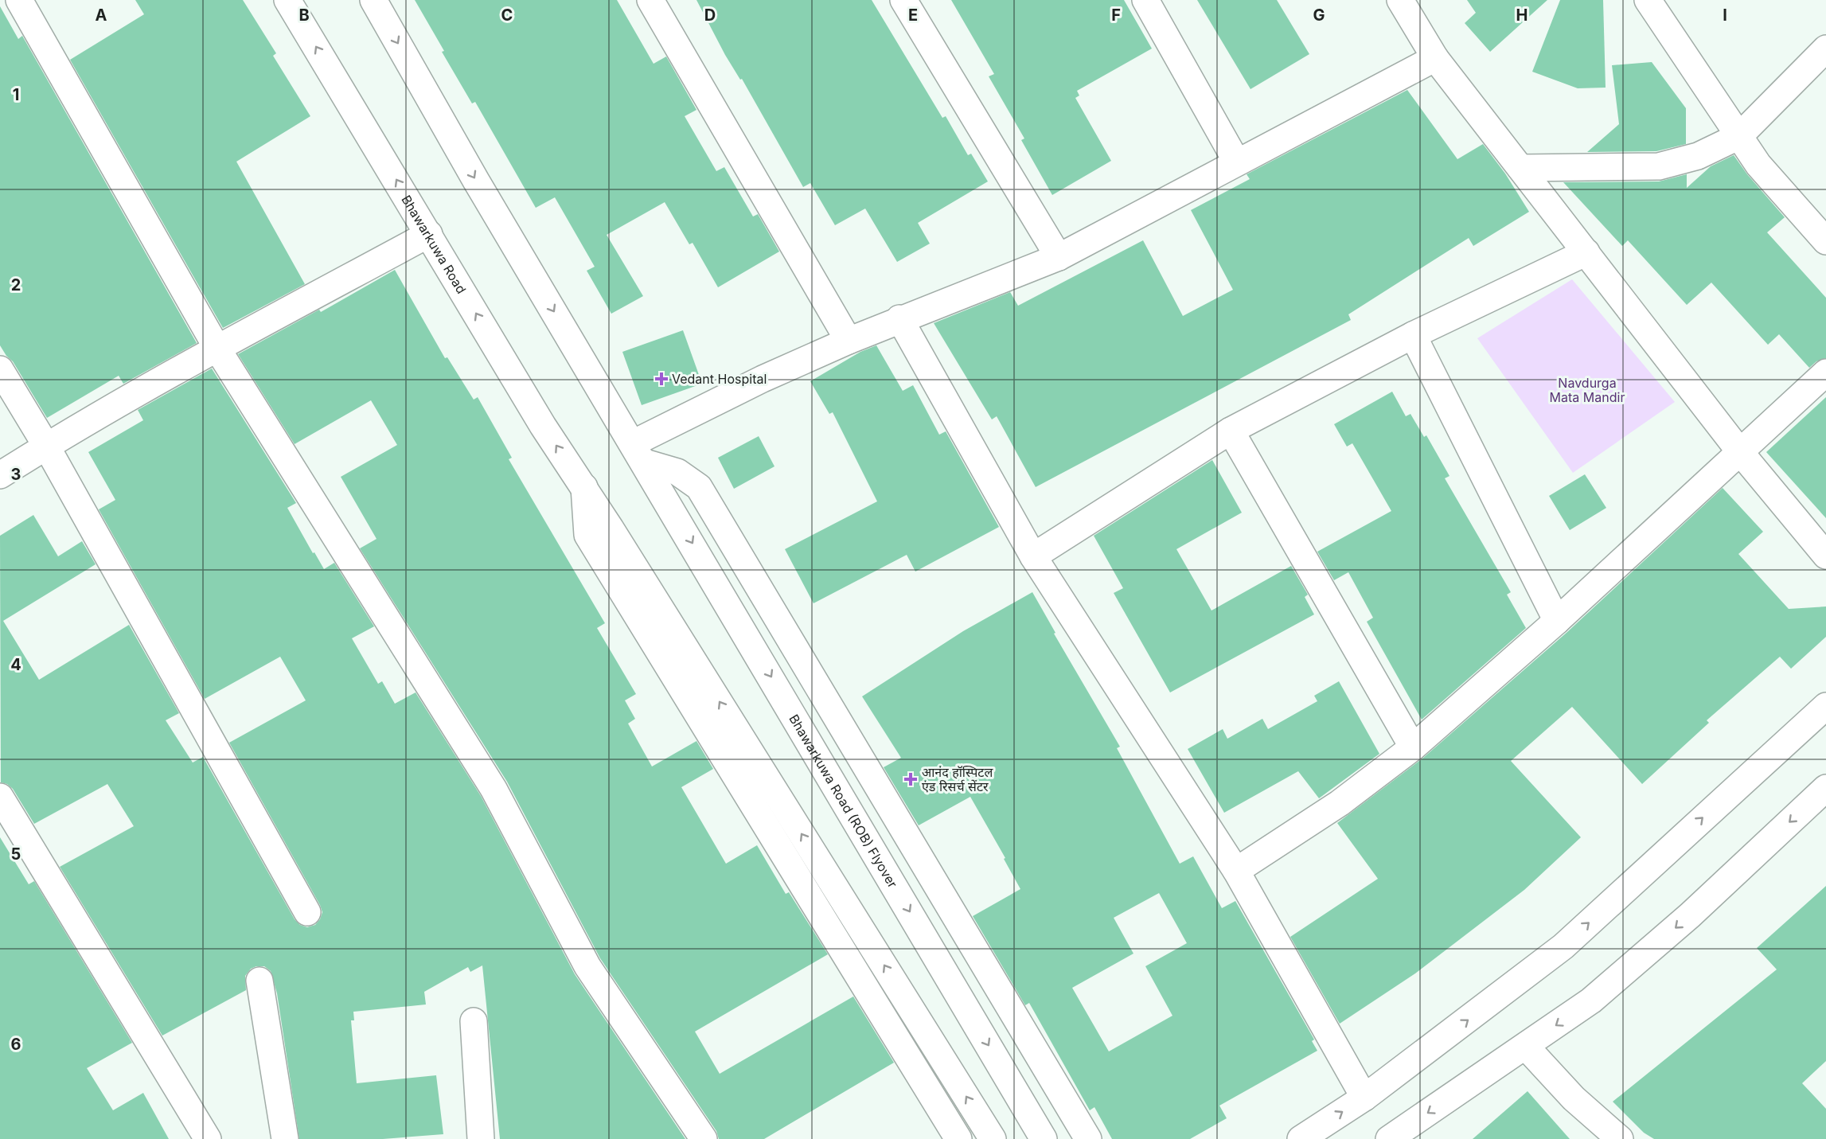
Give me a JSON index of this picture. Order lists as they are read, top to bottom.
{
  "streets": {
    "street": ["Bhawarkuwa Road", "Bhawarkuwa Road (ROB) Flyover"]
  },
  "parks": ["Navdurga Mata Mandir"],
  "places": {
    "health": ["Vedant Hospital", "आनंद हॉस्पिटल एंड रिसर्च सेंटर"]
  },
  "grid": {
    "columns": [
      "A",
      "B",
      "C",
      "D",
      "E",
      "F",
      "G",
      "H",
      "I"
    ],
    "rows": [
      "1",
      "2",
      "3",
      "4",
      "5",
      "6"
    ]
  }
}
